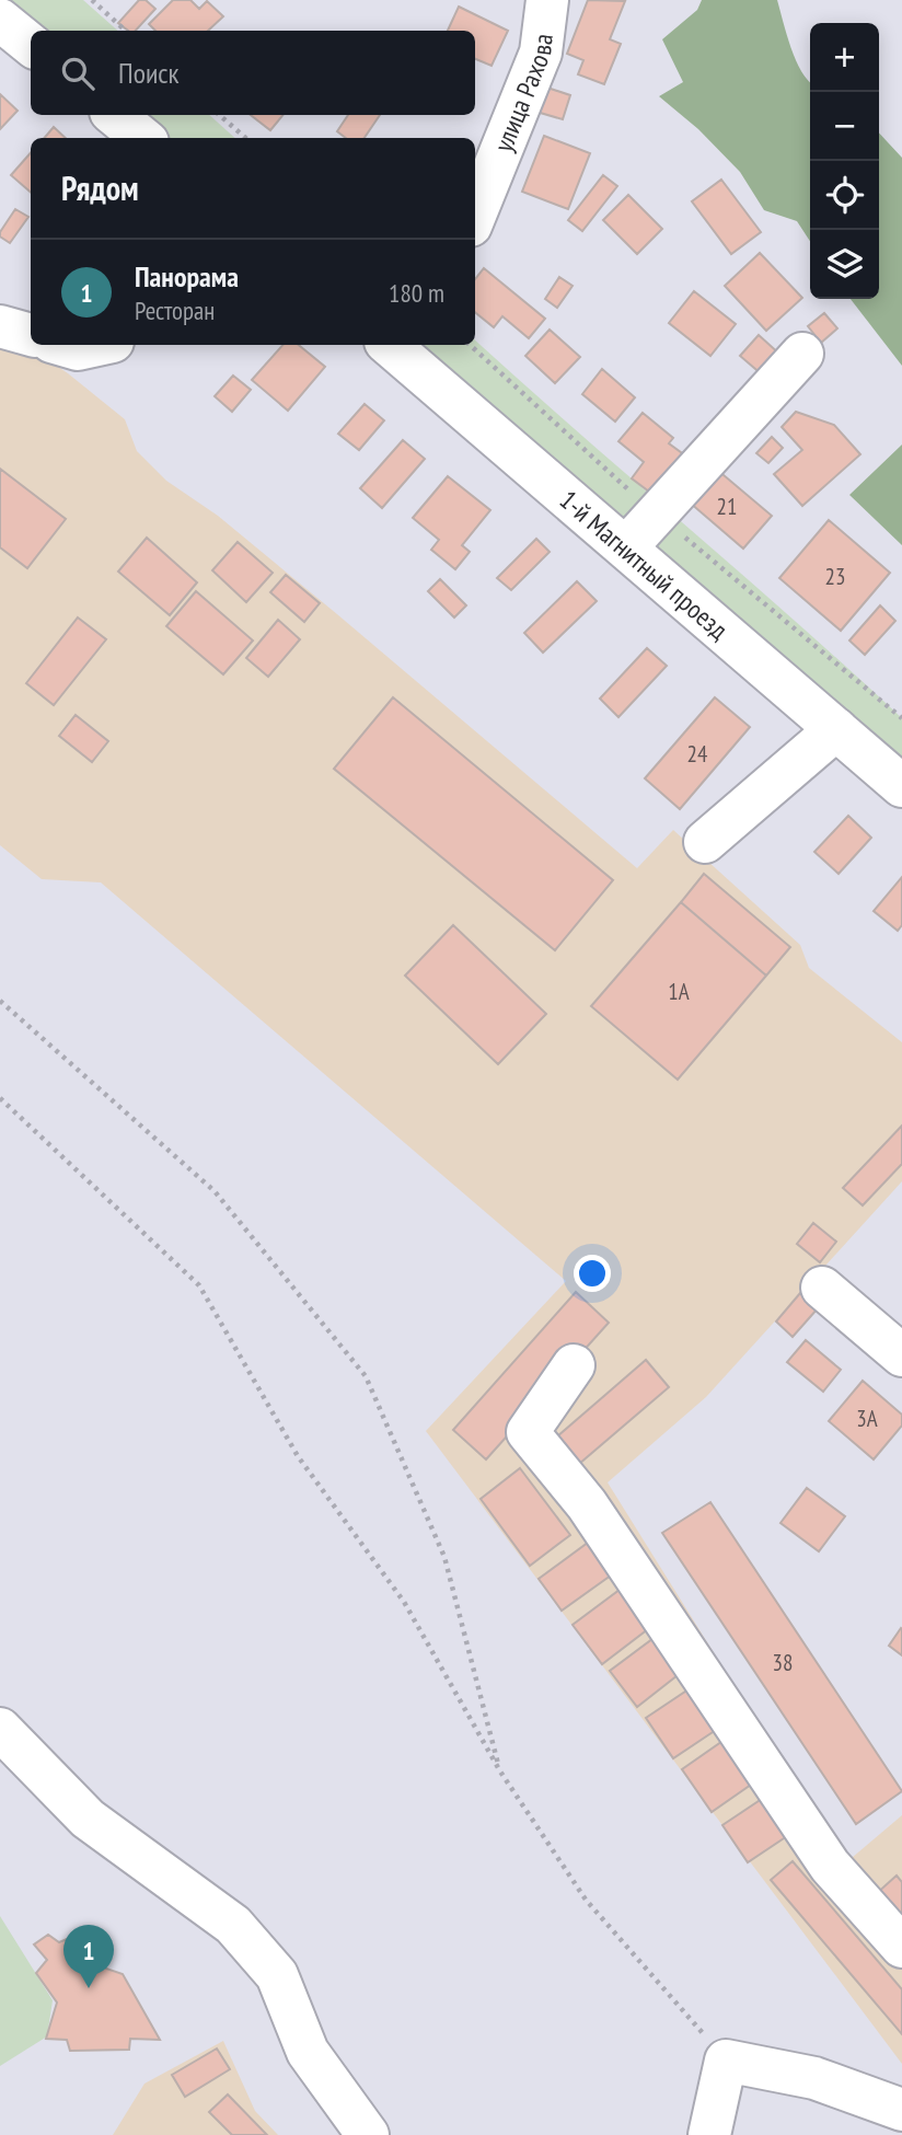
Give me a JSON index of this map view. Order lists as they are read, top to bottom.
{
  "streets": {
    "street": ["улица Рахова", "1-й Магнитный проезд"]
  },
  "house_numbers": [
    "21",
    "23",
    "24",
    "1А",
    "3А",
    "38"
  ],
  "page": {
    "map_buttons": ["+", "−"],
    "search": "Поиск",
    "heading": "Рядом",
    "list": [
      {
        "mark": "1",
        "name": "Панорама",
        "note": "Ресторан",
        "value": "180 m"
      }
    ],
    "pins": "1"
  }
}
